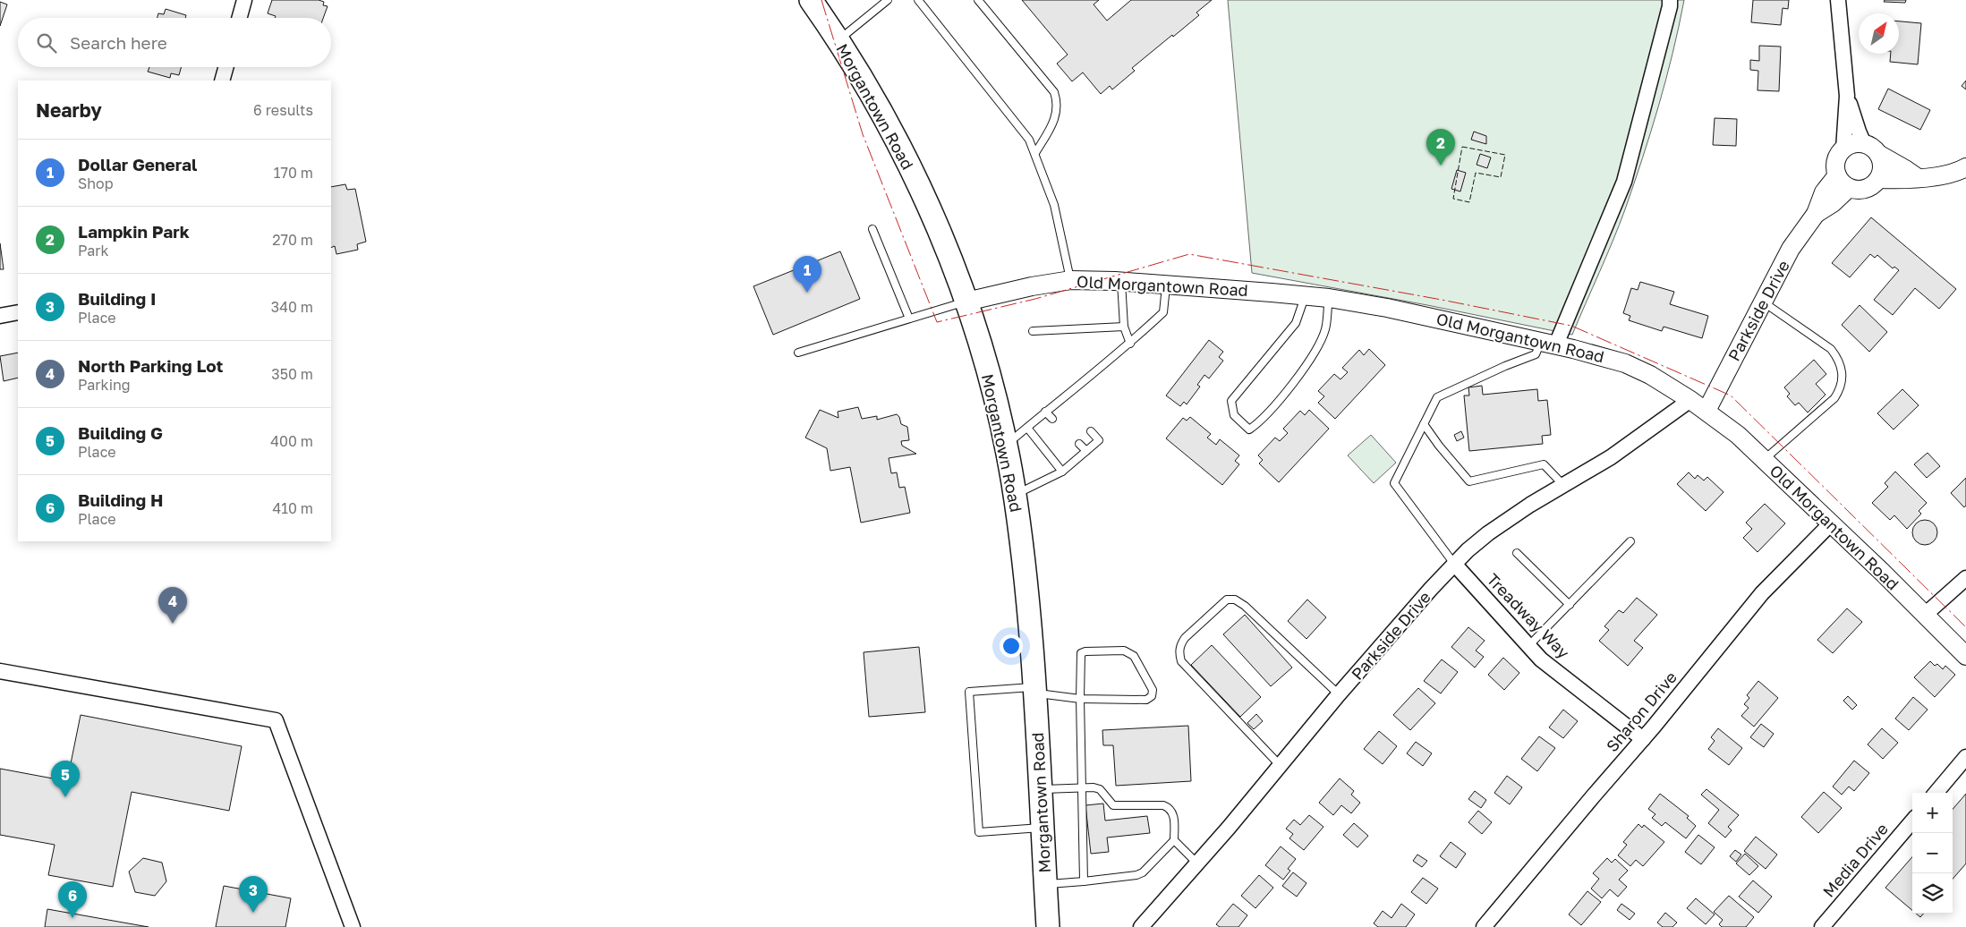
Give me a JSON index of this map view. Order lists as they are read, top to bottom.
{
  "streets": {
    "main road": ["Morgantown Road"],
    "street": [
      "Old Morgantown Road",
      "Parkside Drive",
      "Treadway Way",
      "Sharon Drive",
      "Media Drive"
    ]
  },
  "crossings": [
    ["Morgantown Road", "Old Morgantown Road"],
    ["Old Morgantown Road", "Parkside Drive"],
    ["Old Morgantown Road", "Sharon Drive"],
    ["Parkside Drive", "Treadway Way"],
    ["Treadway Way", "Sharon Drive"]
  ],
  "north": "top right",
  "page": {
    "search": "Search here",
    "heading": ["Nearby", "6 results"],
    "pins": [
      "2",
      "1",
      "4",
      "5",
      "3",
      "6"
    ],
    "list": [
      {
        "mark": "1",
        "name": "Dollar General",
        "note": "Shop",
        "value": "170 m"
      },
      {
        "mark": "2",
        "name": "Lampkin Park",
        "note": "Park",
        "value": "270 m"
      },
      {
        "mark": "3",
        "name": "Building I",
        "note": "Place",
        "value": "340 m"
      },
      {
        "mark": "4",
        "name": "North Parking Lot",
        "note": "Parking",
        "value": "350 m"
      },
      {
        "mark": "5",
        "name": "Building G",
        "note": "Place",
        "value": "400 m"
      },
      {
        "mark": "6",
        "name": "Building H",
        "note": "Place",
        "value": "410 m"
      }
    ],
    "map_buttons": ["+", "−"]
  }
}
